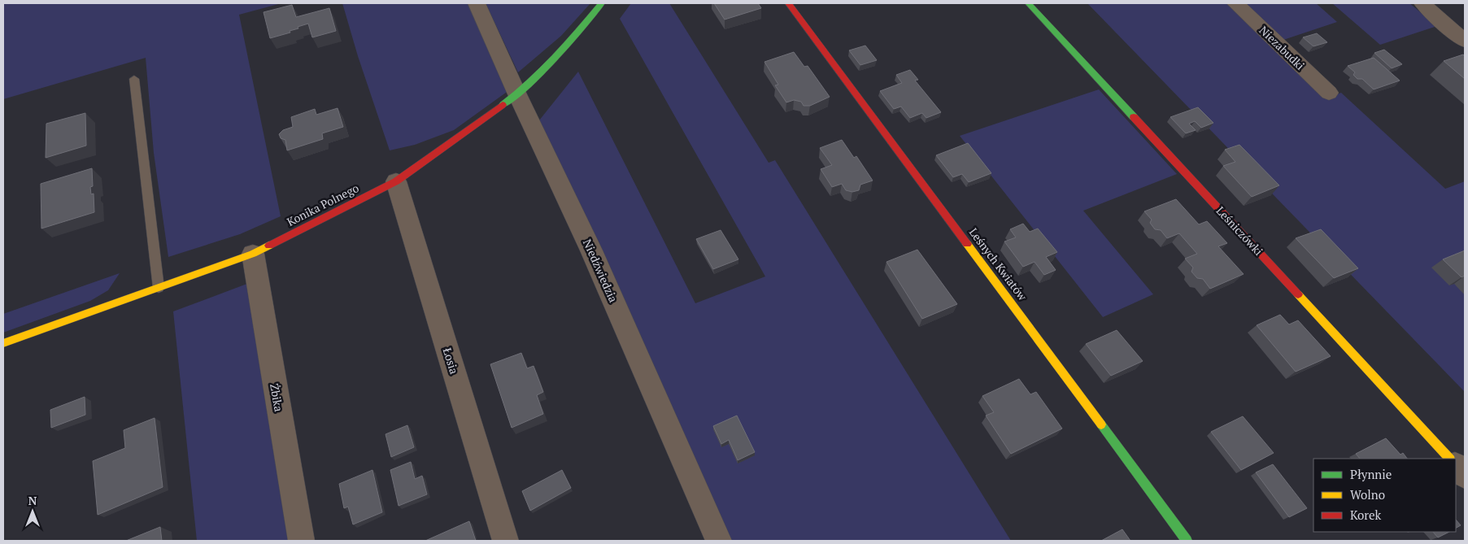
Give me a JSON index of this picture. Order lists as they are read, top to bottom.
{
  "streets": {
    "street": [
      "Niezabudki",
      "Konika Polnego",
      "Leśniczówki",
      "Leśnych Kwiatów",
      "Niedźwiedzia",
      "Łosia",
      "Żbika"
    ]
  },
  "crossings": [
    ["Konika Polnego", "Niedźwiedzia"],
    ["Konika Polnego", "Łosia"],
    ["Konika Polnego", "Żbika"]
  ],
  "legend": ["Płynnie", "Wolno", "Korek"],
  "north": "top"
}
